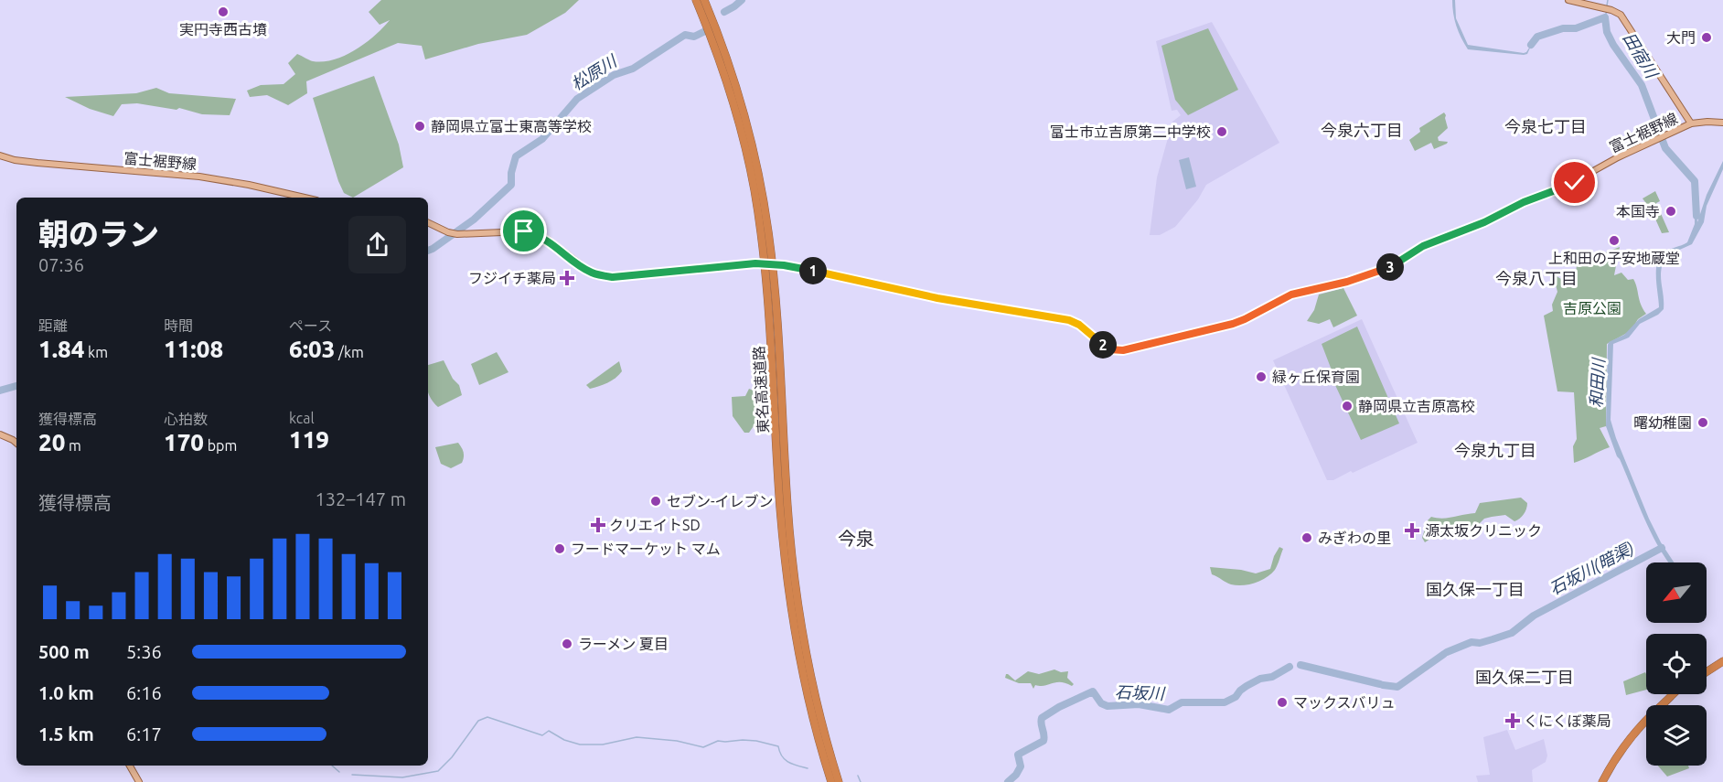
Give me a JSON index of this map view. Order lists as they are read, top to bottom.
{
  "streets": {
    "highway": ["東名高速道路"],
    "main road": ["富士裾野線"]
  },
  "districts": [
    "今泉七丁目",
    "今泉六丁目",
    "今泉八丁目",
    "今泉九丁目",
    "今泉",
    "国久保一丁目",
    "国久保二丁目"
  ],
  "water": [
    "田宿川",
    "松原川",
    "和田川",
    "石坂川(暗渠)",
    "石坂川"
  ],
  "parks": ["吉原公園"],
  "places": {
    "other": [
      "実円寺西古墳",
      "大門",
      "静岡県立富士東高等学校",
      "富士市立吉原第二中学校",
      "本国寺",
      "上和田の子安地蔵堂",
      "緑ヶ丘保育園",
      "静岡県立吉原高校",
      "曙幼稚園",
      "セブン-イレブン",
      "みぎわの里",
      "フードマーケット マム",
      "ラーメン 夏目",
      "マックスバリュ"
    ],
    "health": [
      "フジイチ薬局",
      "クリエイトSD",
      "源太坂クリニック",
      "くにくぼ薬局"
    ]
  },
  "north": "bottom left",
  "page": {
    "heading": ["朝のラン", "07:36"],
    "pins": ["3", "1", "2"],
    "stats": [
      ["距離", "1.84 km"],
      ["時間", "11:08"],
      ["ペース", "6:03 /km"],
      ["獲得標高", "20 m"],
      ["心拍数", "170 bpm"],
      ["kcal", "119"]
    ],
    "chart": ["獲得標高", "132–147 m"],
    "list": [
      {
        "name": "500 m",
        "note": "5:36"
      },
      {
        "name": "1.0 km",
        "note": "6:16"
      },
      {
        "name": "1.5 km",
        "note": "6:17"
      }
    ]
  }
}
